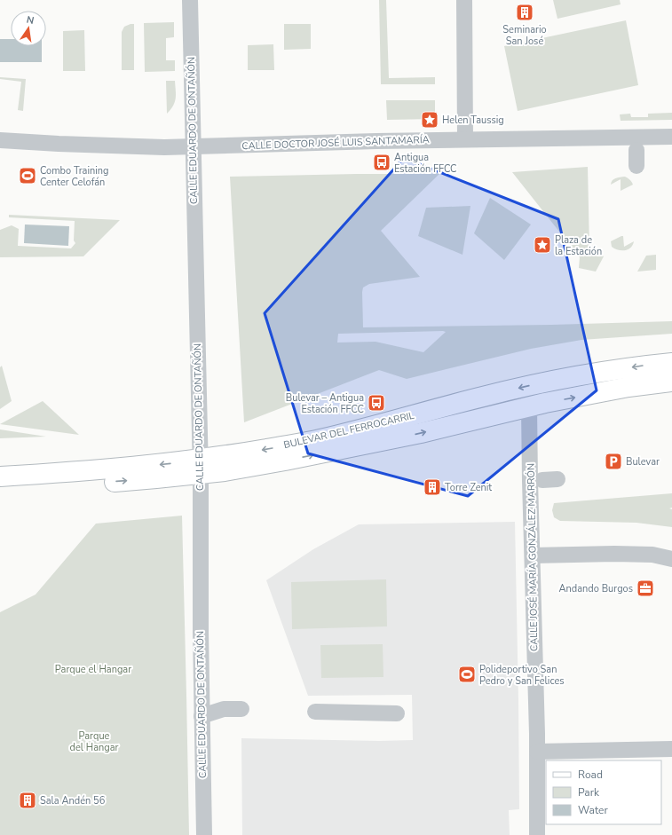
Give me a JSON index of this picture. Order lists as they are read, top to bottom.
{
  "streets": {
    "main road": ["BULEVAR DEL FERROCARRIL"],
    "street": ["CALLE EDUARDO DE ONTAÑÓN", "CALLE DOCTOR JOSÉ LUIS SANTAMARÍA", "CALLE JOSÉ MARÍA GONZÁLEZ MARRÓN"]
  },
  "crossings": [
    ["CALLE EDUARDO DE ONTAÑÓN", "CALLE DOCTOR JOSÉ LUIS SANTAMARÍA"],
    ["CALLE EDUARDO DE ONTAÑÓN", "BULEVAR DEL FERROCARRIL"],
    ["BULEVAR DEL FERROCARRIL", "CALLE JOSÉ MARÍA GONZÁLEZ MARRÓN"]
  ],
  "parks": ["Parque el Hangar", "Parque del Hangar"],
  "places": {
    "building": ["Seminario San José", "Torre Zenit", "Sala Andén 56"],
    "place": ["Helen Taussig", "Plaza de la Estación"],
    "bus stop": ["Antigua Estación FFCC", "Bulevar – Antigua Estación FFCC"],
    "sports": ["Combo Training Center Celofán", "Polideportivo San Pedro y San Felices"],
    "parking": ["Bulevar"],
    "office": ["Andando Burgos"]
  },
  "legend": ["Road", "Park", "Water"],
  "north": "top"
}
